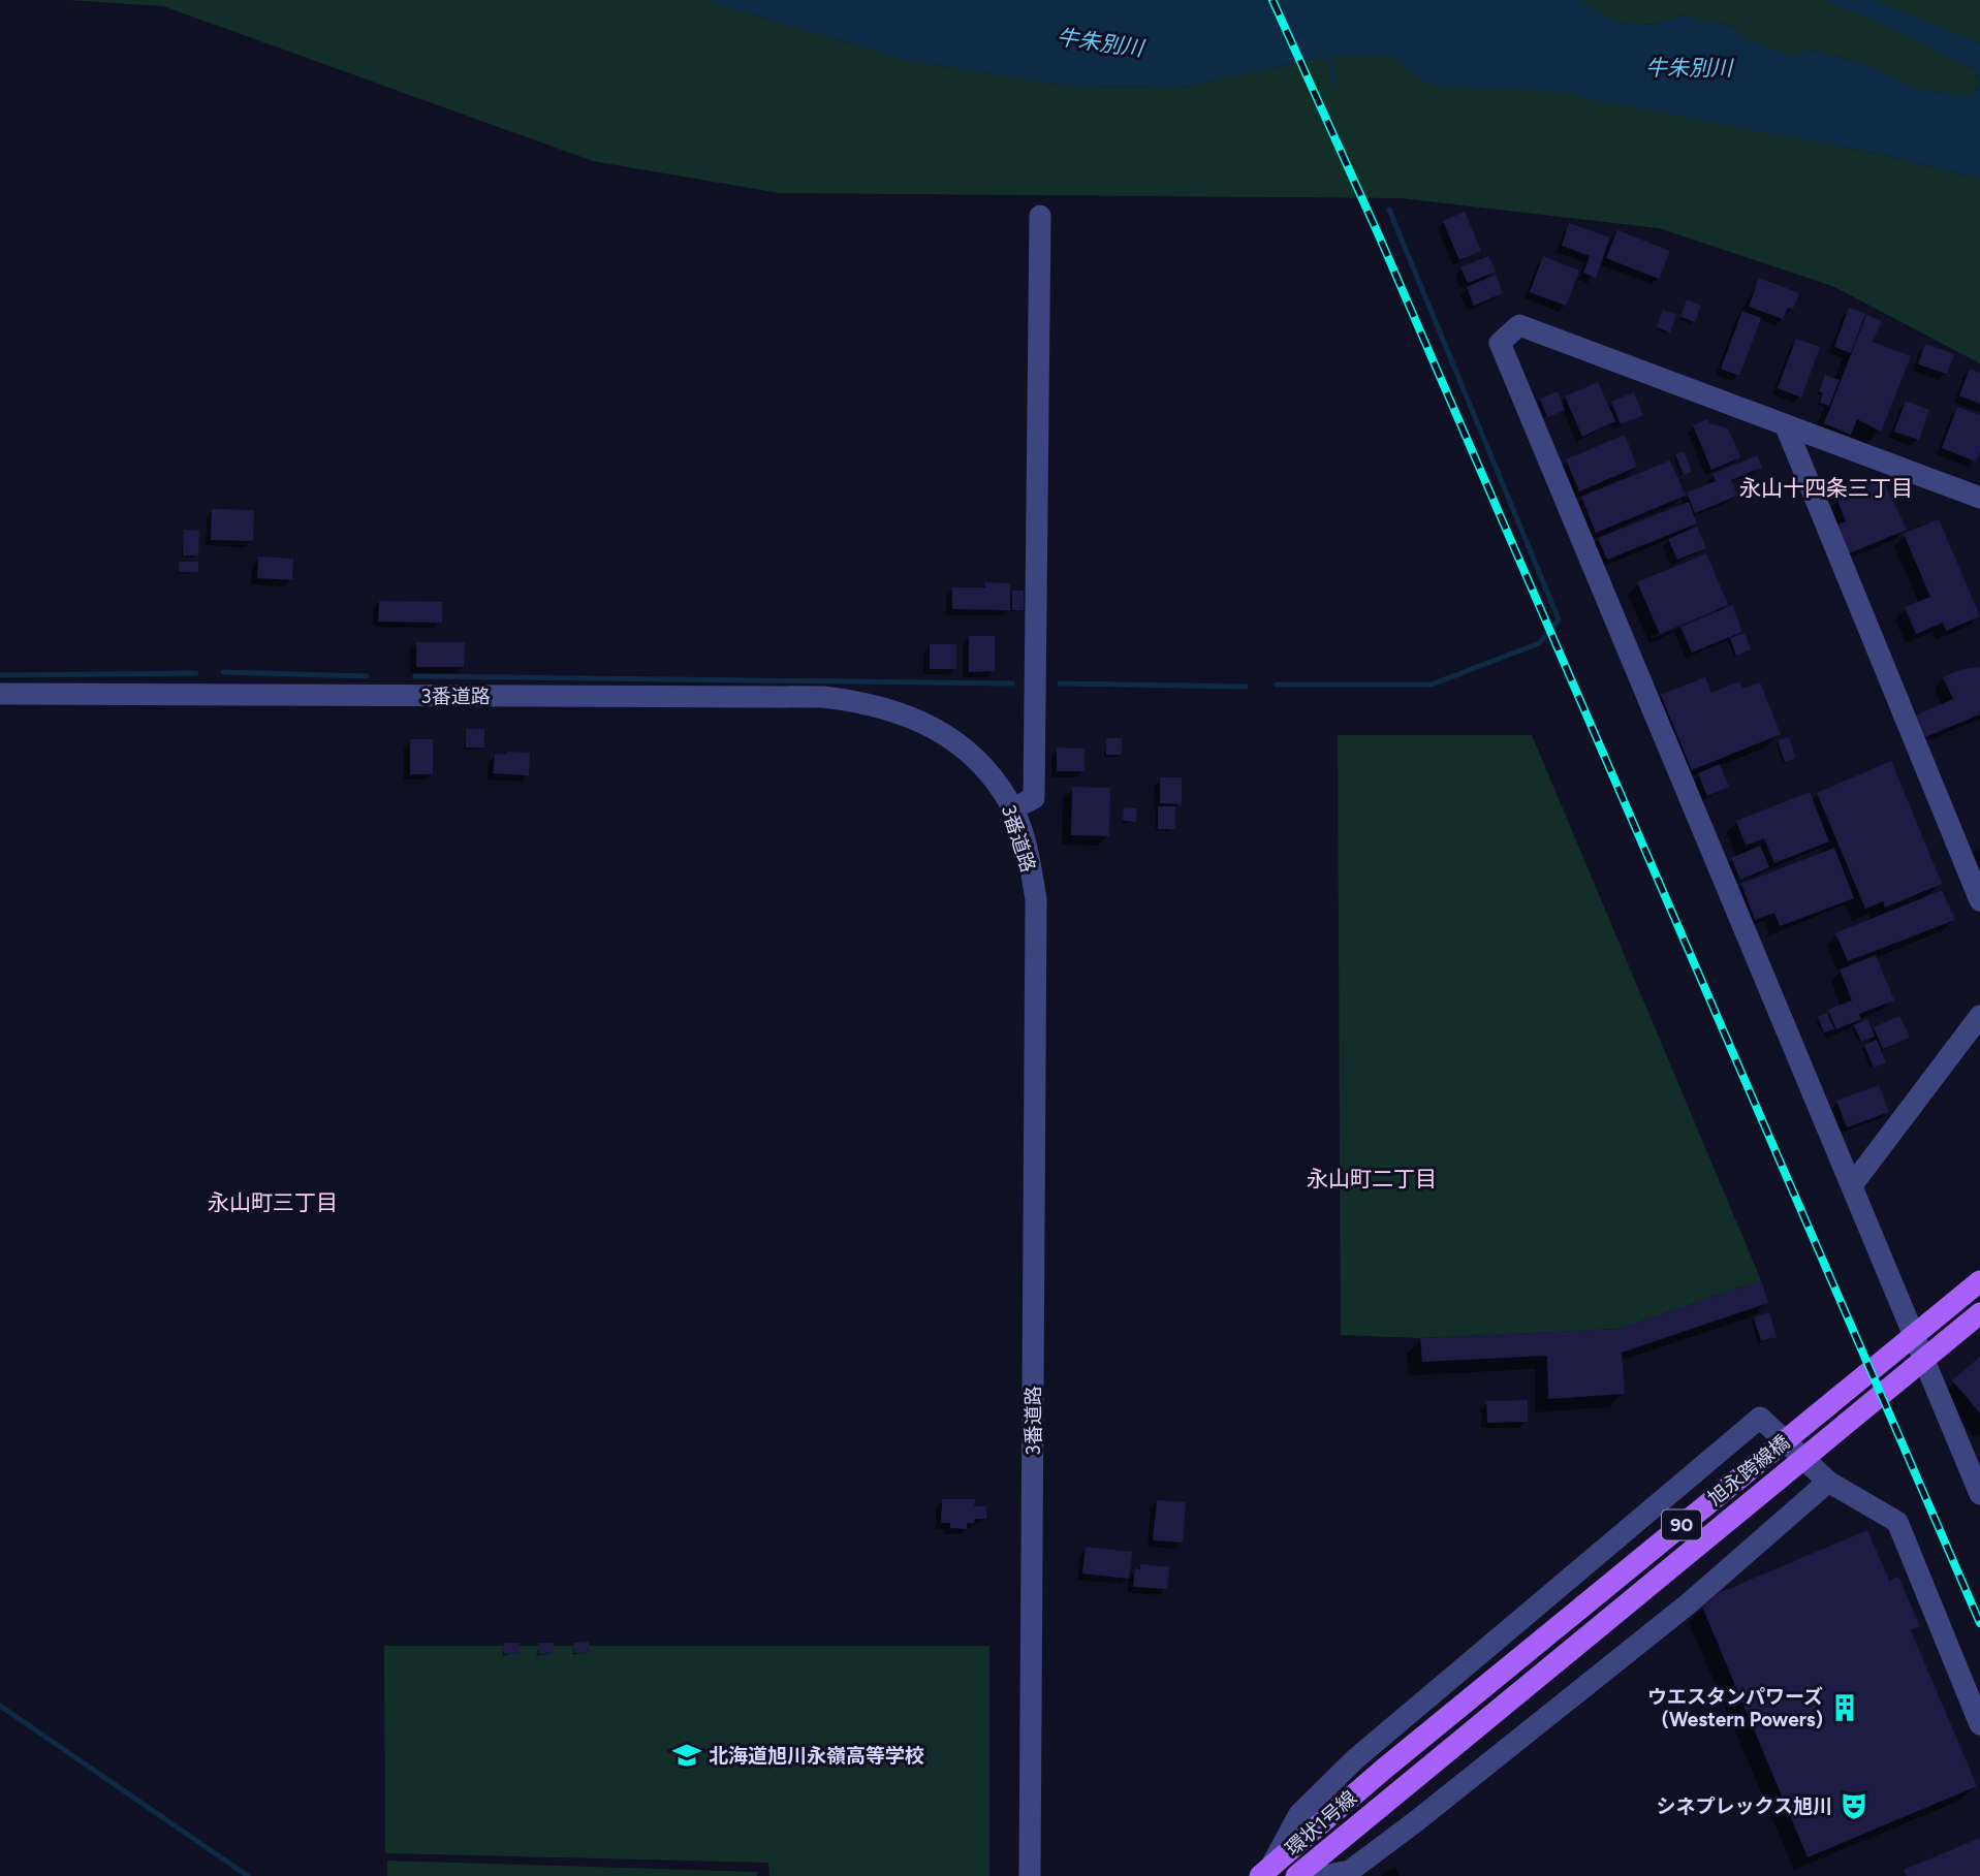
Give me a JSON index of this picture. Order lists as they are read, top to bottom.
{
  "streets": {
    "main road": ["旭永跨線橋", "90", "環状1号線"],
    "street": ["3番道路"]
  },
  "crossings": [
    ["旭永跨線橋", "環状1号線"]
  ],
  "districts": ["永山十四条三丁目", "永山町二丁目", "永山町三丁目"],
  "water": ["牛朱別川"],
  "places": {
    "building": ["ウエスタンパワーズ (Western Powers)"],
    "school or university": ["北海道旭川永嶺高等学校"],
    "theatre": ["シネプレックス旭川"]
  }
}
